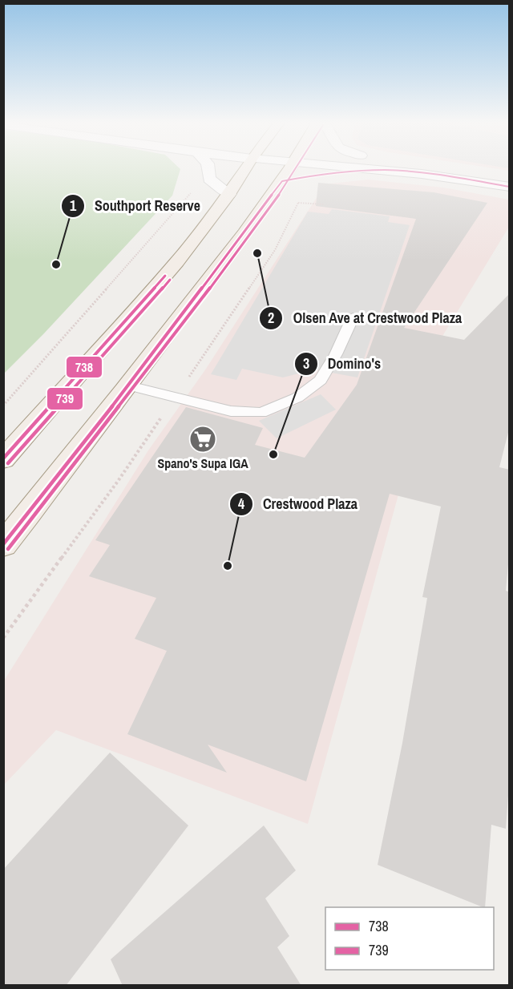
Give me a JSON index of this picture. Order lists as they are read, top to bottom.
{
  "places": {
    "other": [
      "Olsen Ave at Crestwood Plaza",
      "Southport Reserve",
      "Domino's",
      "Crestwood Plaza"
    ],
    "supermarket": ["Spano's Supa IGA"]
  },
  "lines": ["transit line 739", "transit line 738"],
  "legend": ["738", "739"]
}
